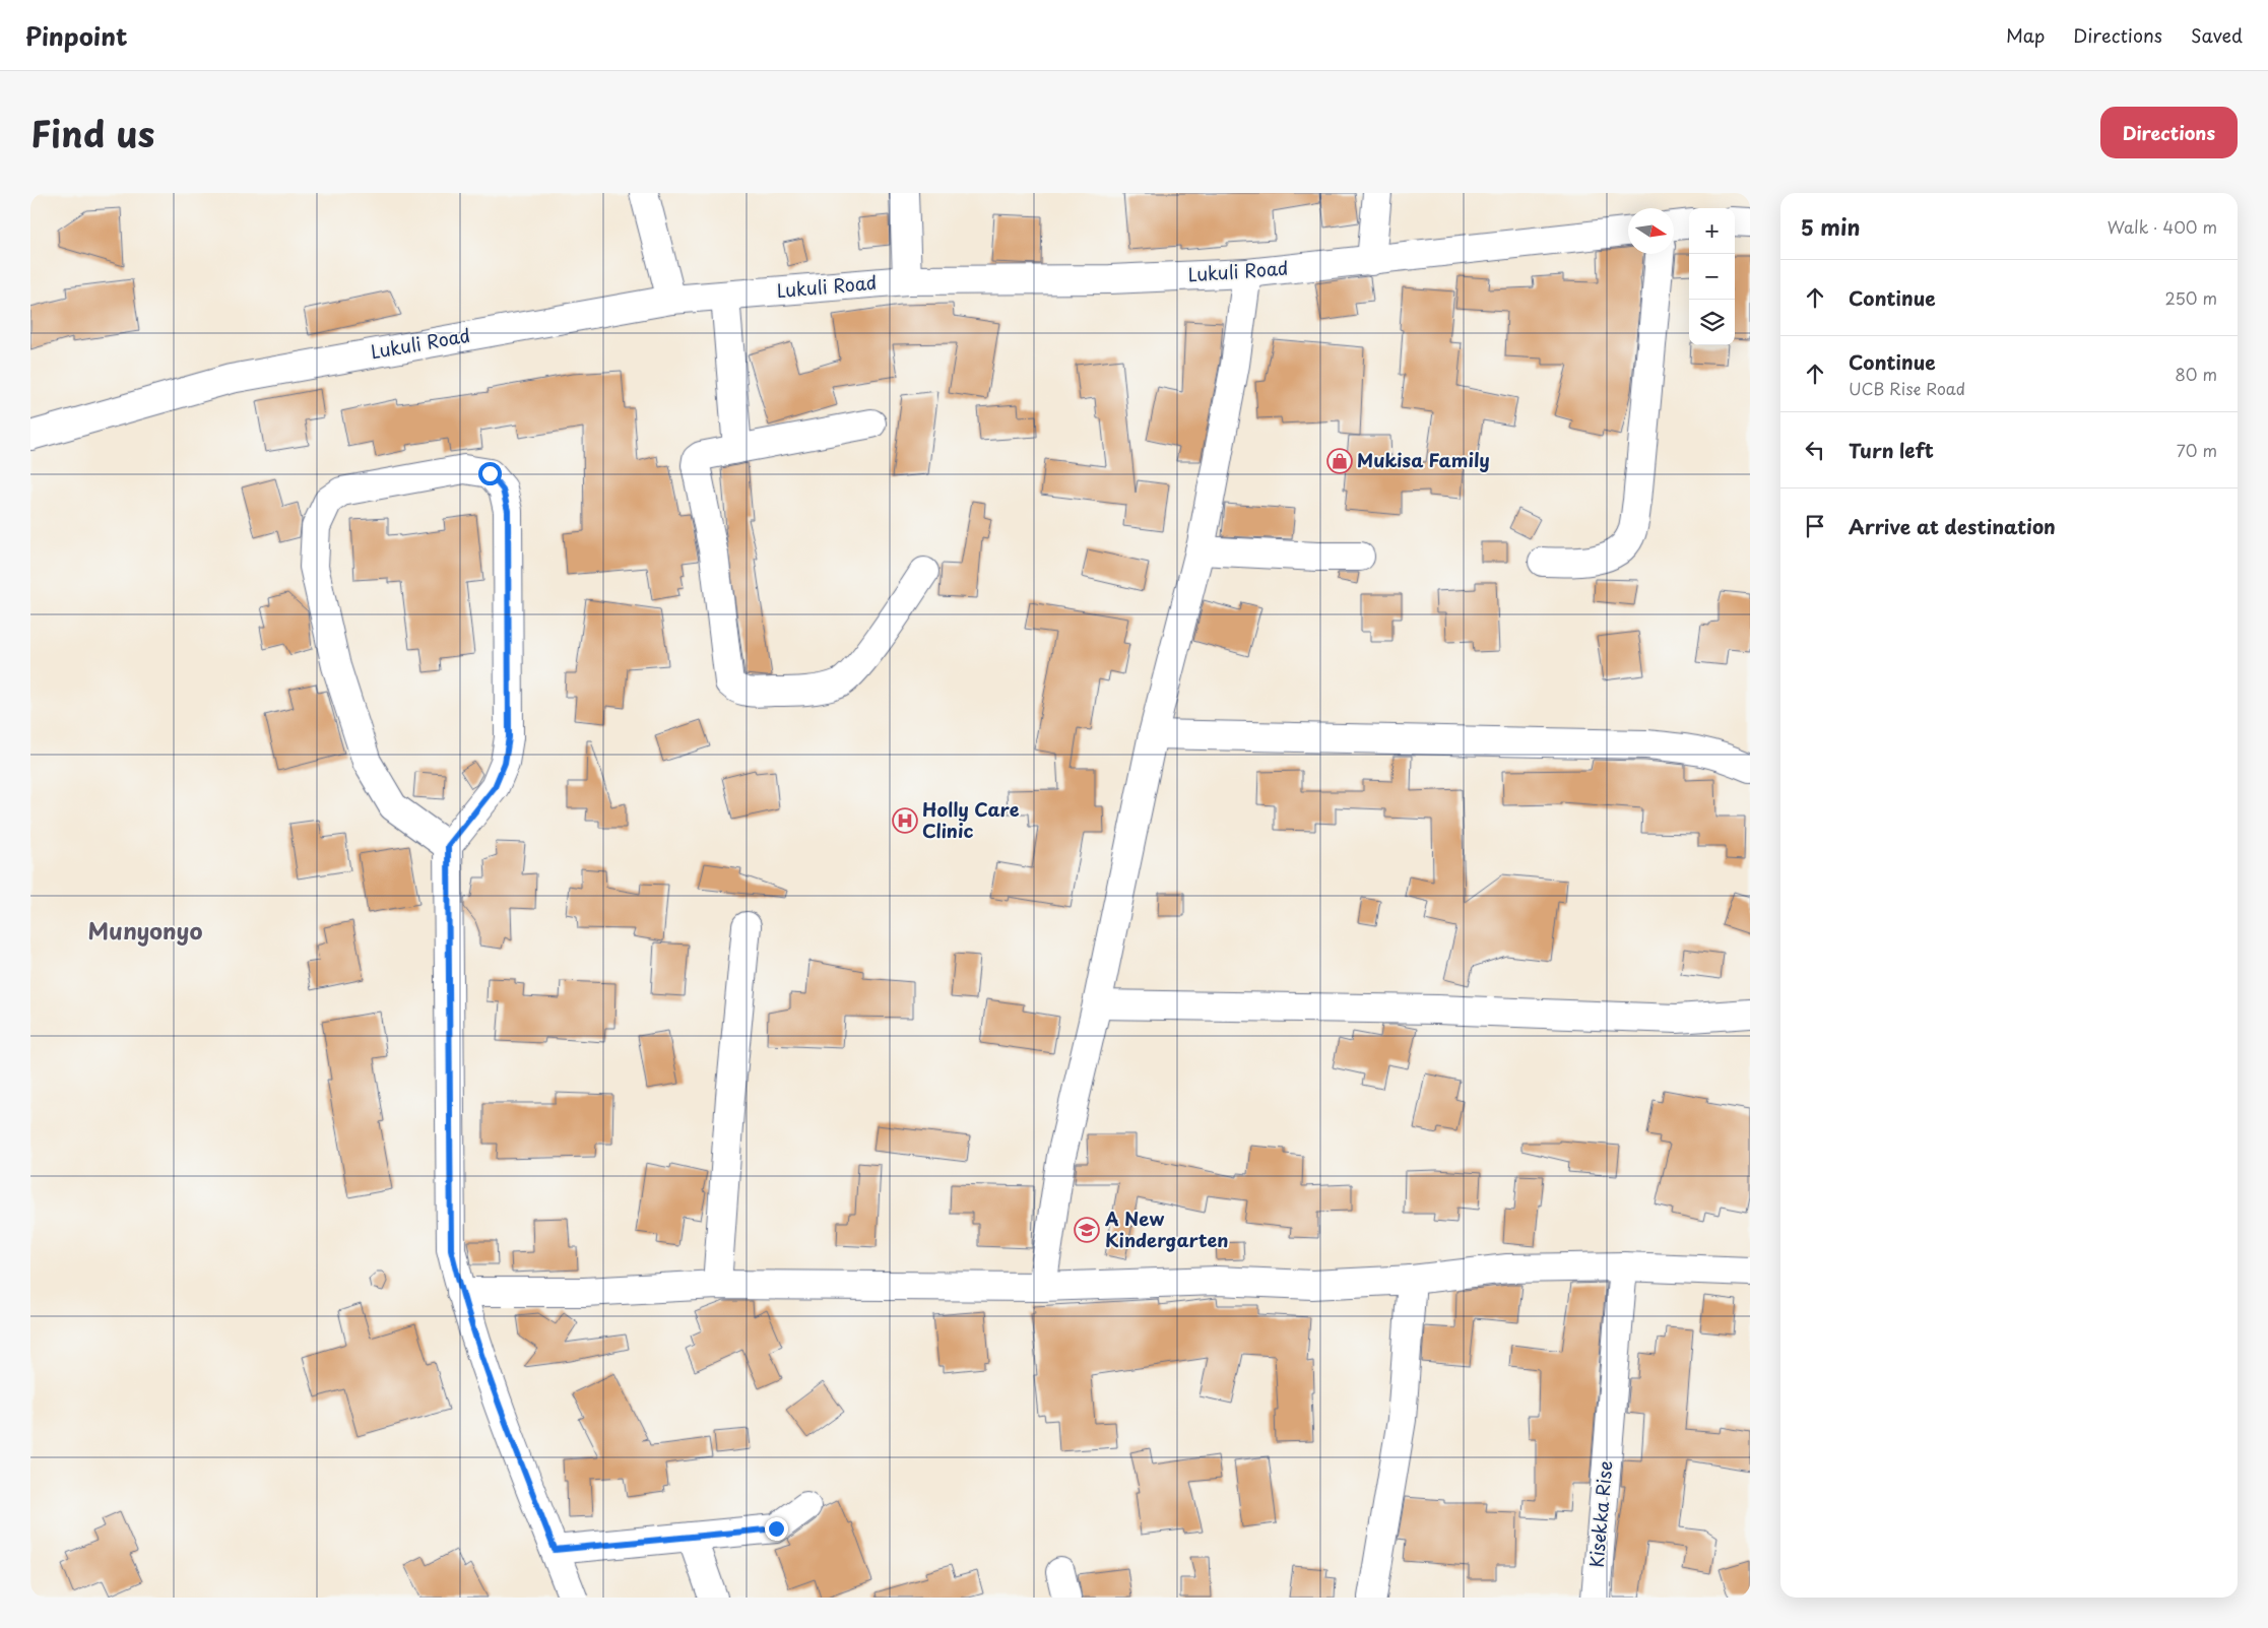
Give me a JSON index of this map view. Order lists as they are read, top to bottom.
{
  "streets": {
    "street": ["Lukuli Road", "Kisekka Rise"]
  },
  "districts": ["Munyonyo"],
  "places": {
    "shop": ["Mukisa Family"],
    "hospital": ["Holly Care Clinic"],
    "school or university": ["A New Kindergarten"]
  },
  "north": "right",
  "page": {
    "header": "Pinpoint",
    "nav": ["Map", "Directions", "Saved"],
    "title": "Find us",
    "buttons": "Directions",
    "heading": ["5 min", "Walk · 400 m"],
    "map_buttons": ["+", "−"],
    "list": [
      ["Continue", "250 m"],
      ["Continue", "UCB Rise Road", "80 m"],
      ["Turn left", "70 m"],
      "Arrive at destination"
    ]
  }
}
